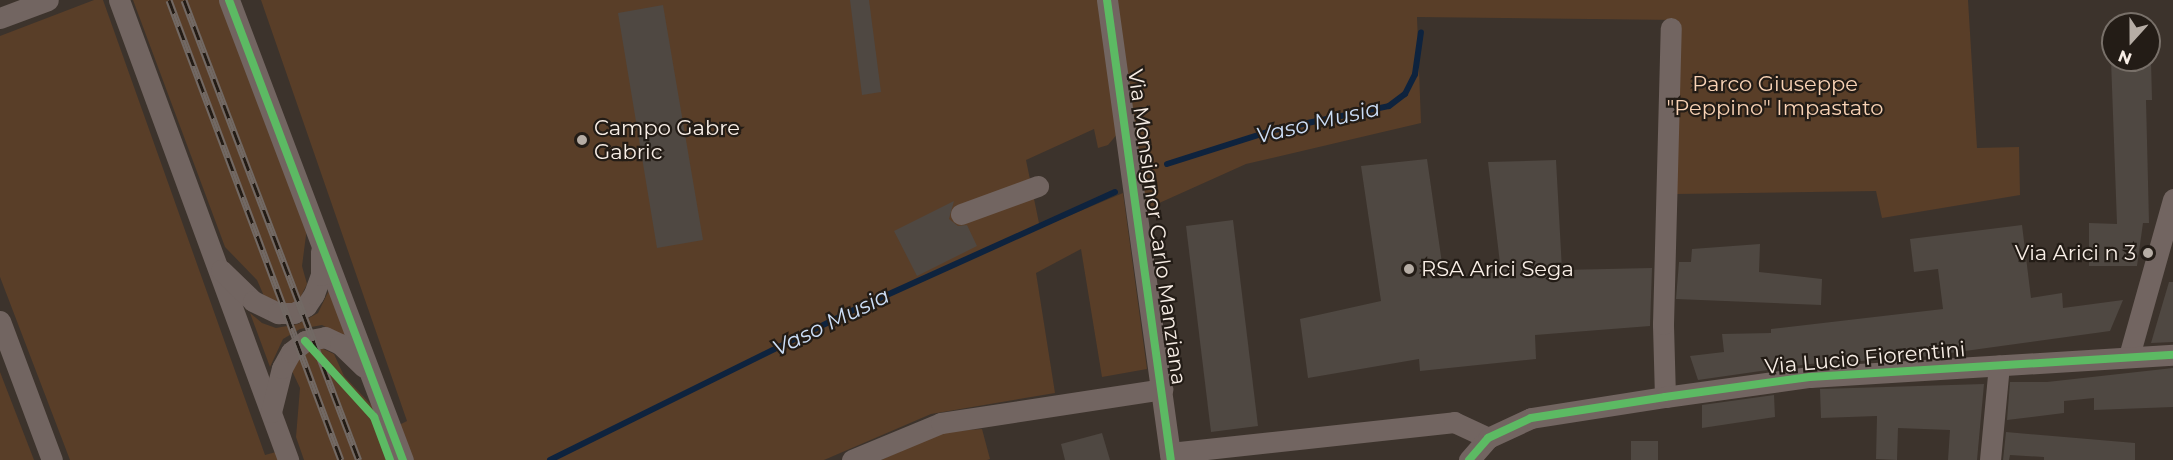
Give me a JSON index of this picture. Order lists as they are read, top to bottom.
{
  "streets": {
    "street": ["Via Monsignor Carlo Manziana", "Via Lucio Fiorentini"]
  },
  "water": ["Vaso Musia"],
  "parks": ["Parco Giuseppe \"Peppino\" Impastato"],
  "places": ["Campo Gabre Gabric", "Via Arici n 3", "RSA Arici Sega"],
  "north": "bottom"
}
